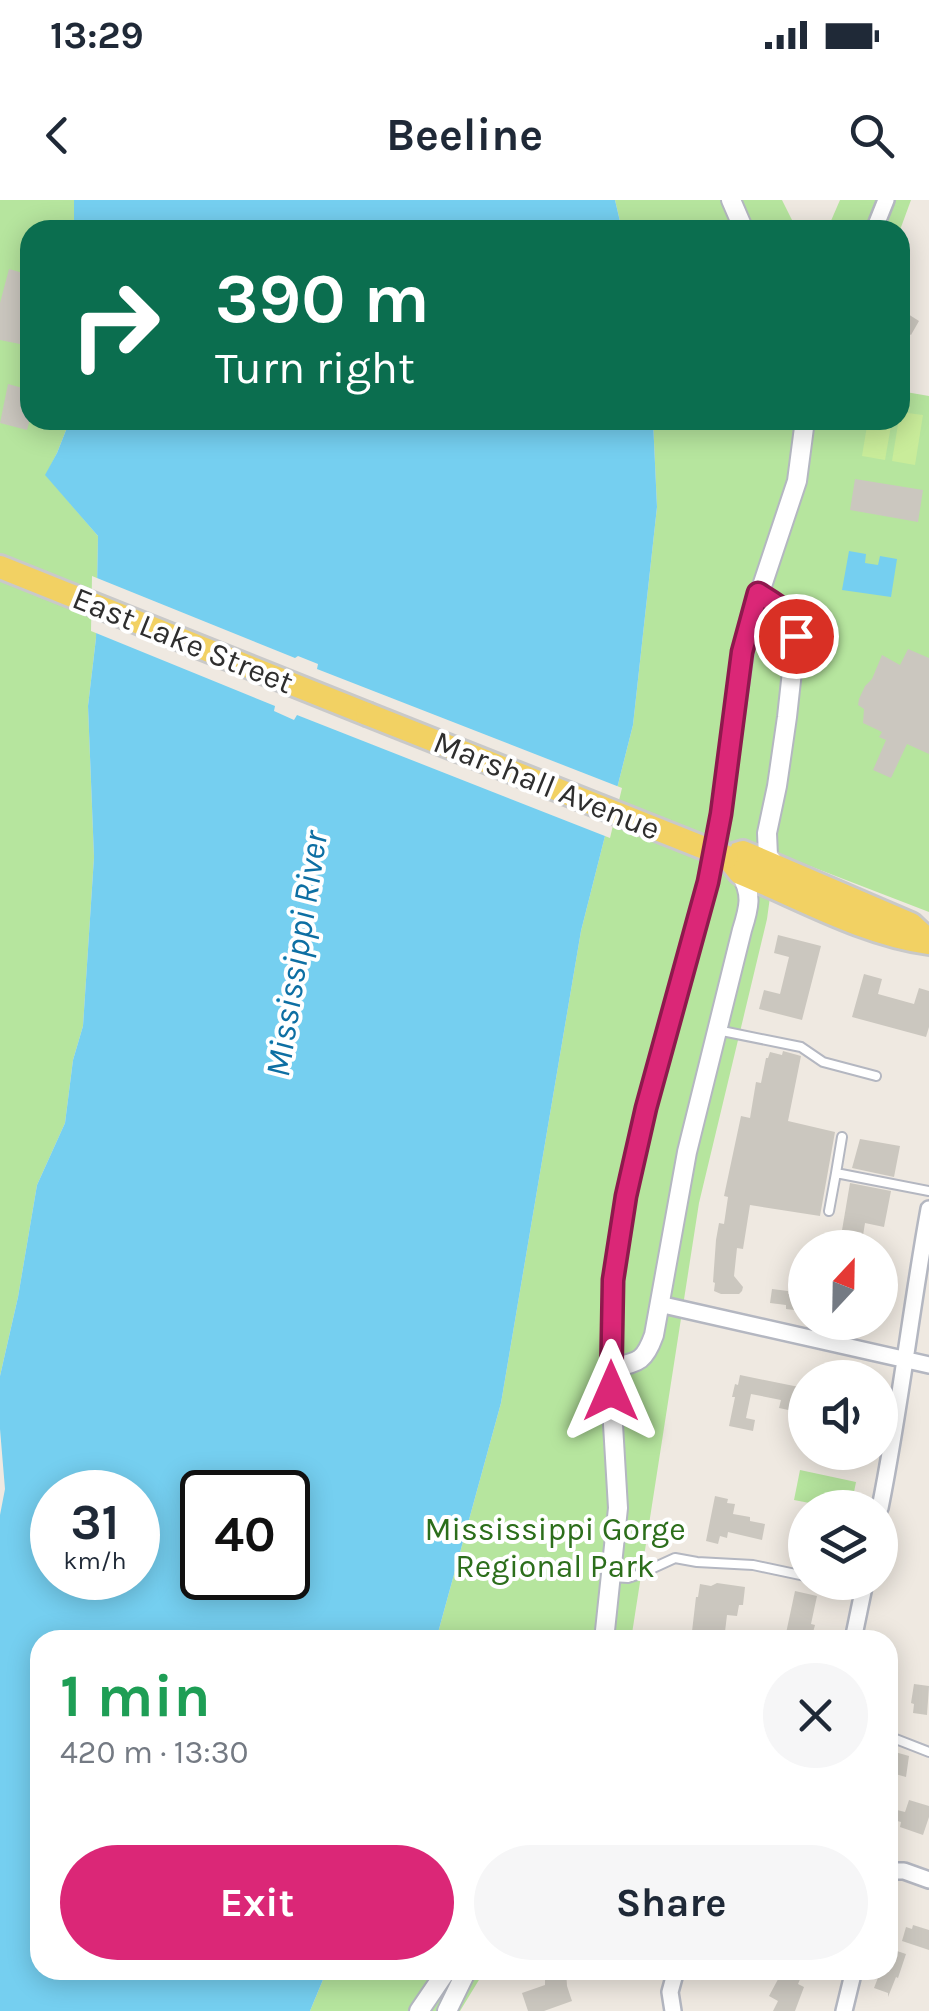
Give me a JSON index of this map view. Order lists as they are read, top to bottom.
{
  "streets": {
    "main road": ["East Lake Street", "Marshall Avenue"]
  },
  "crossings": [
    ["East Lake Street", "Marshall Avenue"]
  ],
  "water": ["Mississippi River"],
  "parks": ["Mississippi Gorge Regional Park"],
  "north": "top",
  "page": {
    "status": "13:29",
    "header": "Beeline",
    "turn": ["390 m", "Turn right"],
    "speed": "31 km/h",
    "limit": "40",
    "heading": ["1 min", "420 m · 13:30"],
    "buttons": ["Exit", "Share"]
  }
}
